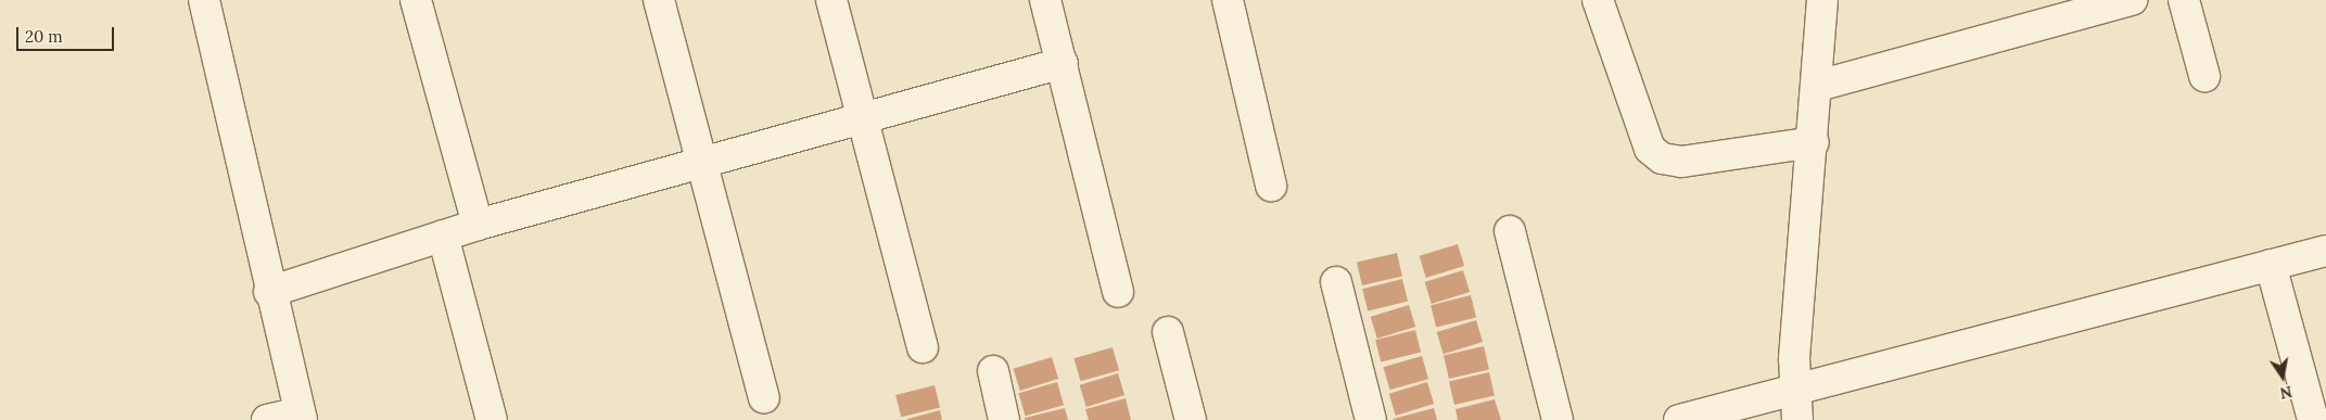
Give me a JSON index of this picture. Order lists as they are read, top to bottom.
{
  "scale_bar": "20 m",
  "north": "bottom"
}
